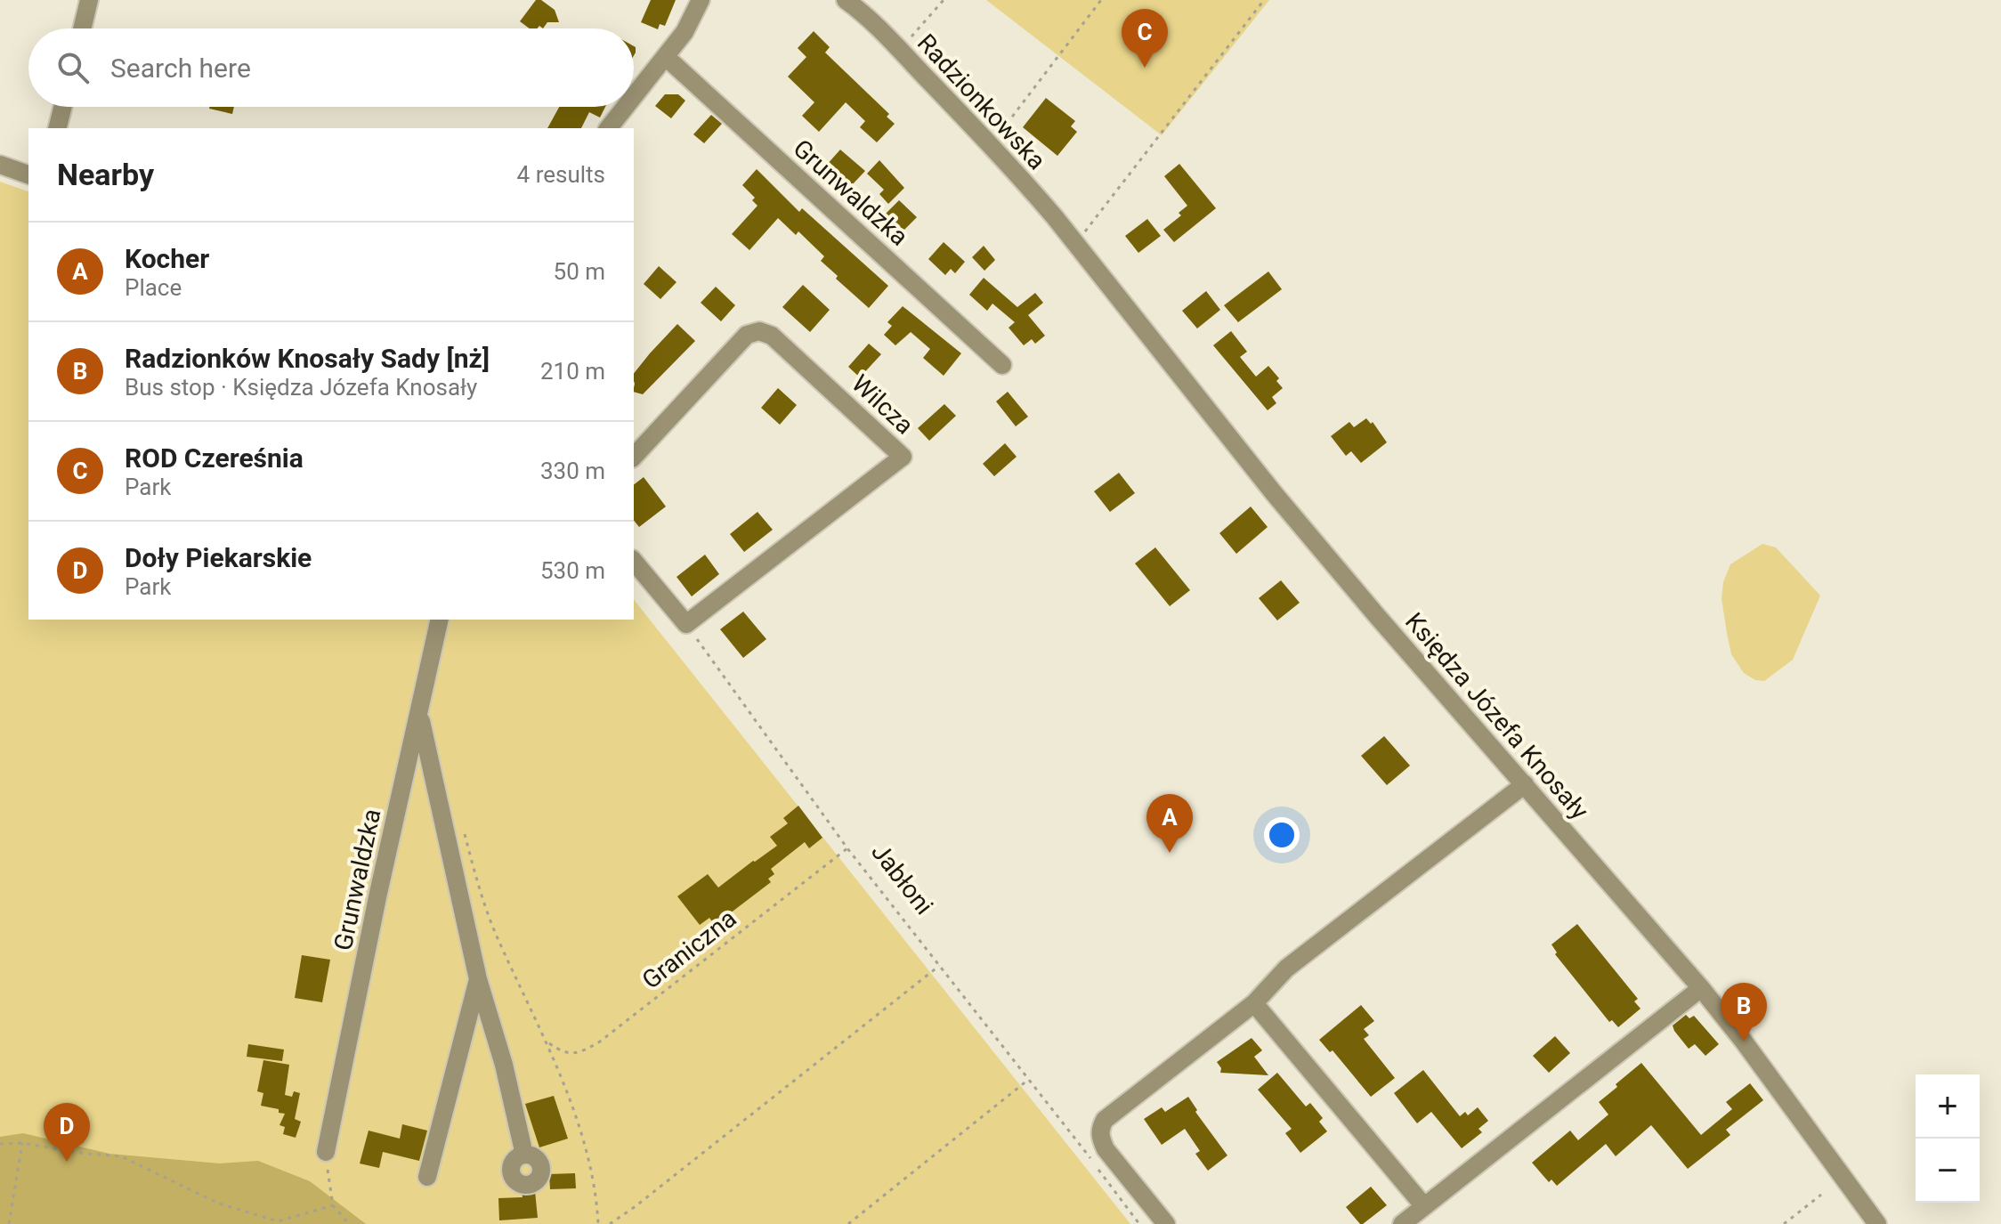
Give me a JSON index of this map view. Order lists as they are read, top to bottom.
{
  "streets": {
    "street": [
      "Radzionkowska",
      "Grunwaldzka",
      "Wilcza",
      "Księdza Józefa Knosały"
    ],
    "path": ["Jabłoni", "Graniczna"]
  },
  "crossings": [
    ["Radzionkowska", "Księdza Józefa Knosały"],
    ["Wilcza", "Jabłoni"],
    ["Jabłoni", "Graniczna"]
  ],
  "page": {
    "pins": [
      "C",
      "A",
      "B",
      "D"
    ],
    "search": "Search here",
    "heading": ["Nearby", "4 results"],
    "list": [
      {
        "mark": "A",
        "name": "Kocher",
        "note": "Place",
        "value": "50 m"
      },
      {
        "mark": "B",
        "name": "Radzionków Knosały Sady [nż]",
        "note": "Bus stop · Księdza Józefa Knosały",
        "value": "210 m"
      },
      {
        "mark": "C",
        "name": "ROD Czereśnia",
        "note": "Park",
        "value": "330 m"
      },
      {
        "mark": "D",
        "name": "Doły Piekarskie",
        "note": "Park",
        "value": "530 m"
      }
    ],
    "map_buttons": ["+", "−"]
  }
}
